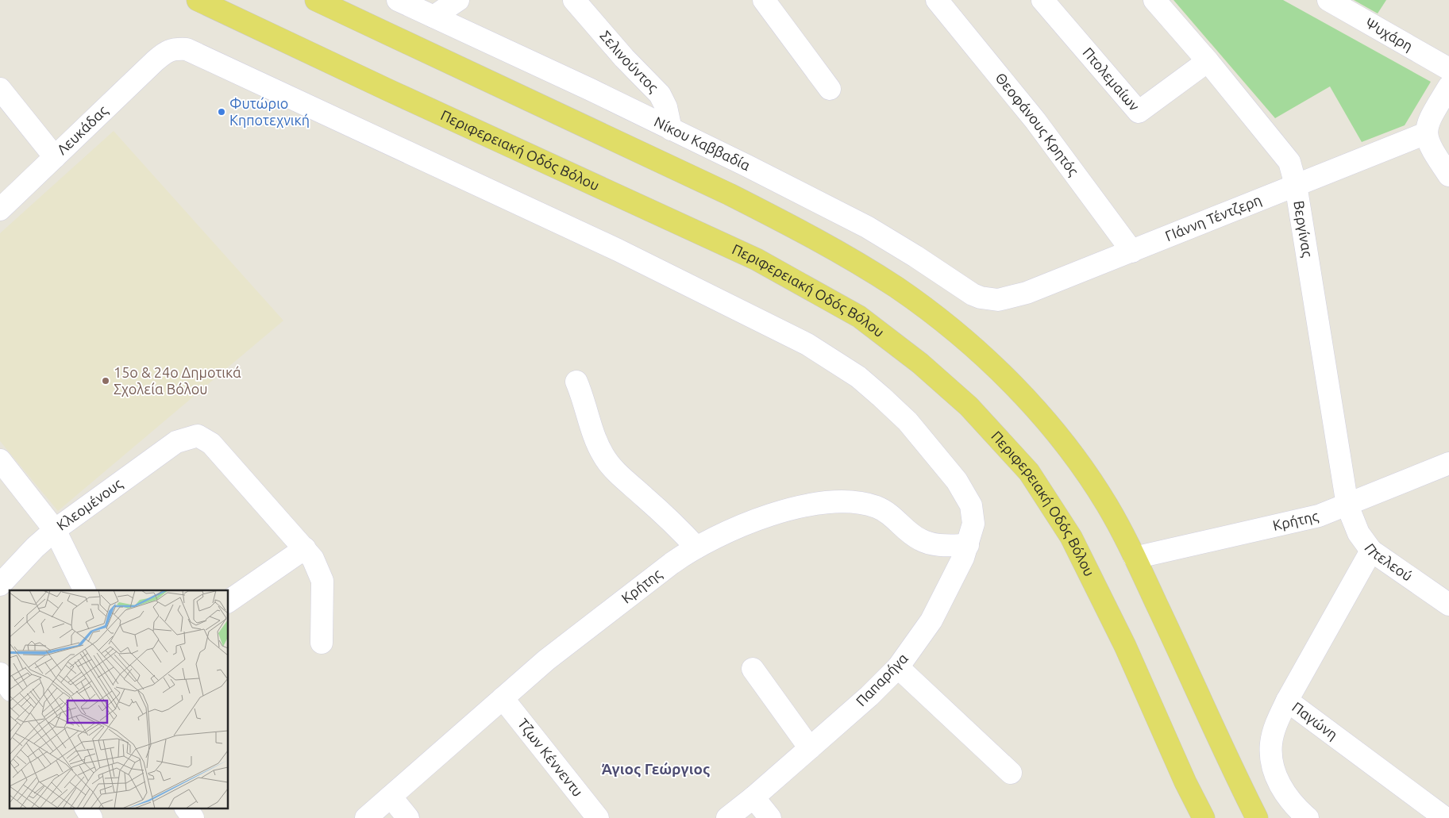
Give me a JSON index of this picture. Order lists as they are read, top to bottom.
{
  "streets": {
    "main road": ["Περιφερειακή Οδός Βόλου"],
    "street": [
      "Ψυχάρη",
      "Σελινούντος",
      "Πτολεμαίων",
      "Θεοφάνους Κρητός",
      "Λευκάδας",
      "Νίκου Καββαδία",
      "ΓΙάννη Τέντζερη",
      "Βεργίνας",
      "Κλεομένους",
      "Κρήτης",
      "Πτελεού",
      "Παπαρήγα",
      "Παγώνη",
      "Τζων Κέννεντυ"
    ]
  },
  "crossings": [
    ["Σελινούντος", "Νίκου Καββαδία"],
    ["Πτολεμαίων", "Βεργίνας"],
    ["Θεοφάνους Κρητός", "ΓΙάννη Τέντζερη"],
    ["Λευκάδας", "Παπαρήγα"],
    ["Νίκου Καββαδία", "ΓΙάννη Τέντζερη"],
    ["ΓΙάννη Τέντζερη", "Βεργίνας"],
    ["Βεργίνας", "Κρήτης"],
    ["Βεργίνας", "Πτελεού"],
    ["Κρήτης", "Πτελεού"],
    ["Κρήτης", "Παπαρήγα"],
    ["Κρήτης", "Τζων Κέννεντυ"],
    ["Πτελεού", "Παγώνη"]
  ],
  "districts": ["Άγιος Γεώργιος"],
  "places": ["Φυτώριο Κηποτεχνική", "15ο & 24ο Δημοτικά Σχολεία Βόλου"]
}
